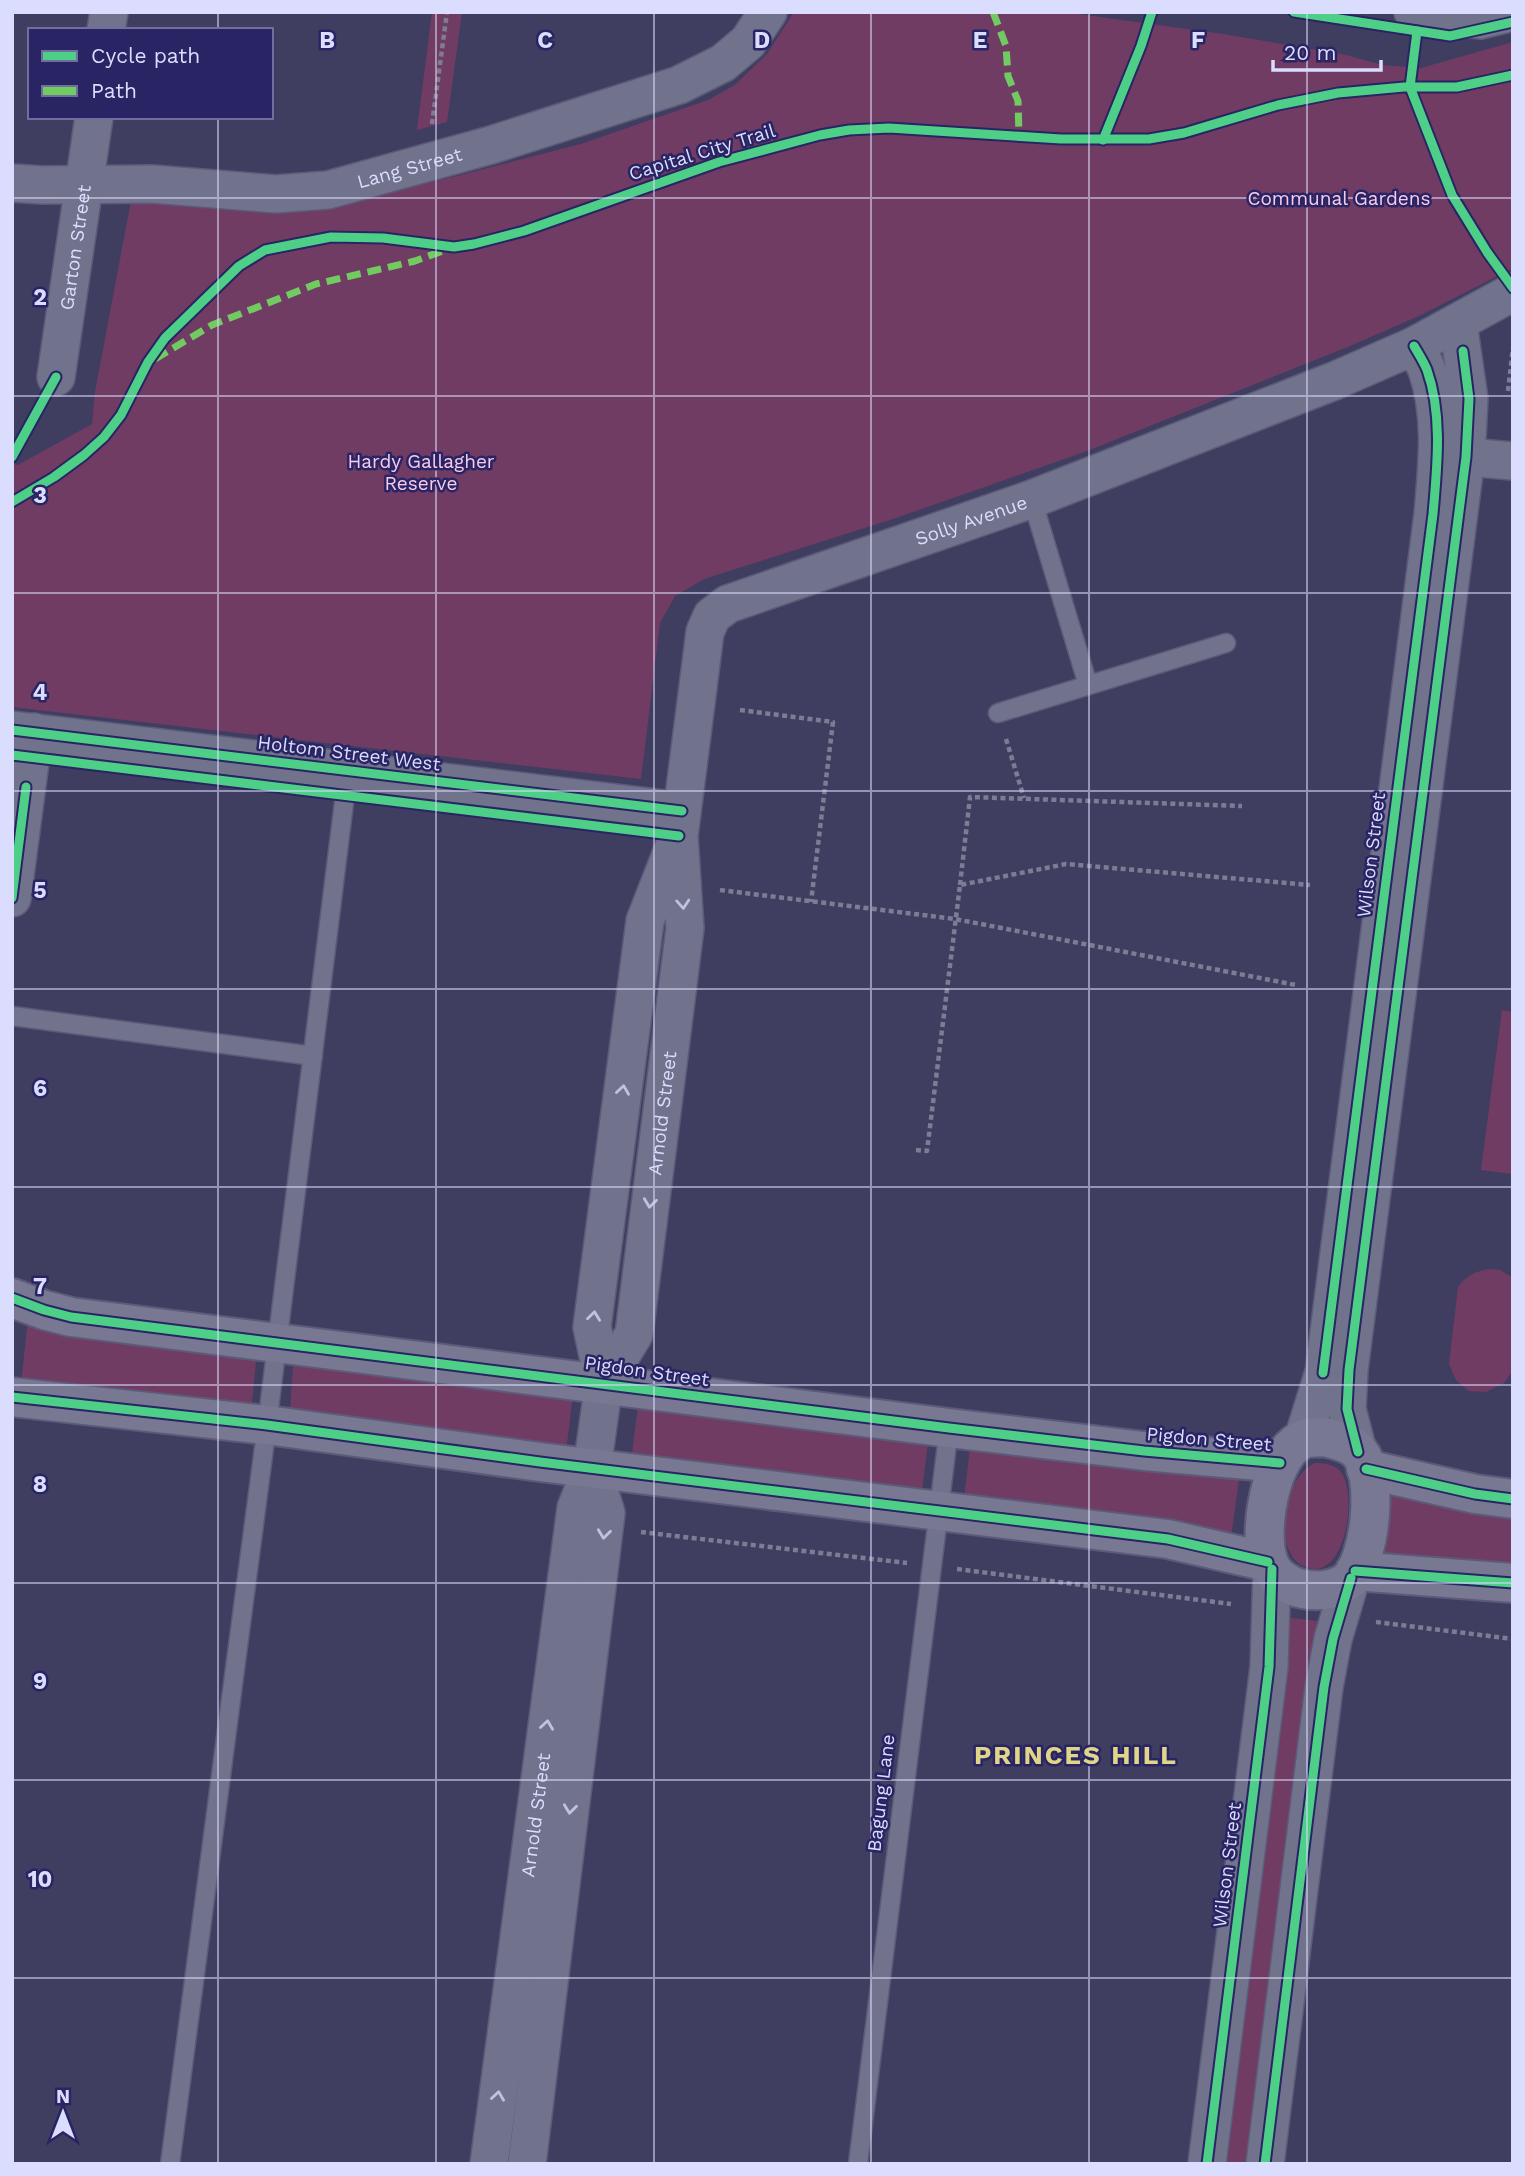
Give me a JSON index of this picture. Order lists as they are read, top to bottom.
{
  "streets": {
    "street": [
      "Lang Street",
      "Garton Street",
      "Solly Avenue",
      "Holtom Street West",
      "Wilson Street",
      "Arnold Street",
      "Pigdon Street"
    ],
    "lane": ["Bagung Lane"],
    "cycle path": ["Capital City Trail"]
  },
  "crossings": [
    ["Lang Street", "Garton Street"],
    ["Solly Avenue", "Holtom Street West"],
    ["Solly Avenue", "Wilson Street"],
    ["Solly Avenue", "Arnold Street"],
    ["Holtom Street West", "Arnold Street"],
    ["Wilson Street", "Pigdon Street"],
    ["Arnold Street", "Pigdon Street"],
    ["Pigdon Street", "Bagung Lane"]
  ],
  "districts": ["PRINCES HILL"],
  "parks": ["Communal Gardens", "Hardy Gallagher Reserve"],
  "legend": ["Cycle path", "Path"],
  "scale_bar": "20 m",
  "north": "top",
  "grid": {
    "columns": [
      "B",
      "C",
      "D",
      "E",
      "F"
    ],
    "rows": [
      "2",
      "3",
      "4",
      "5",
      "6",
      "7",
      "8",
      "9",
      "10"
    ]
  }
}
